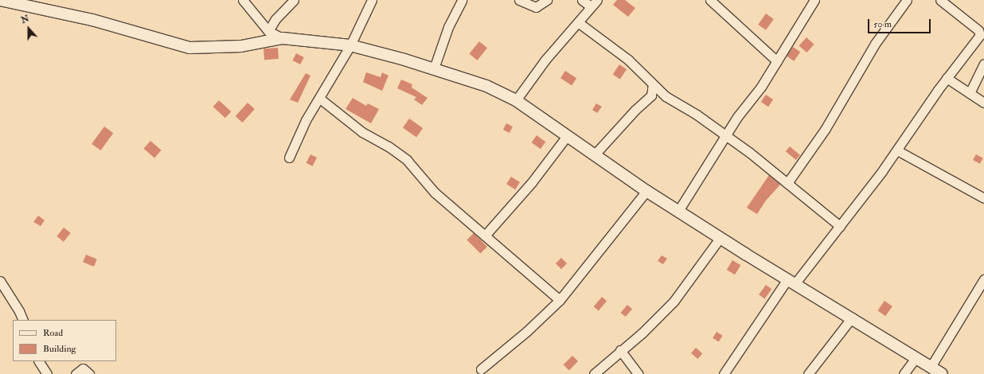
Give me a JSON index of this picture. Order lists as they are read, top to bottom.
{
  "legend": ["Road", "Building"],
  "scale_bar": "50 m",
  "north": "top"
}
